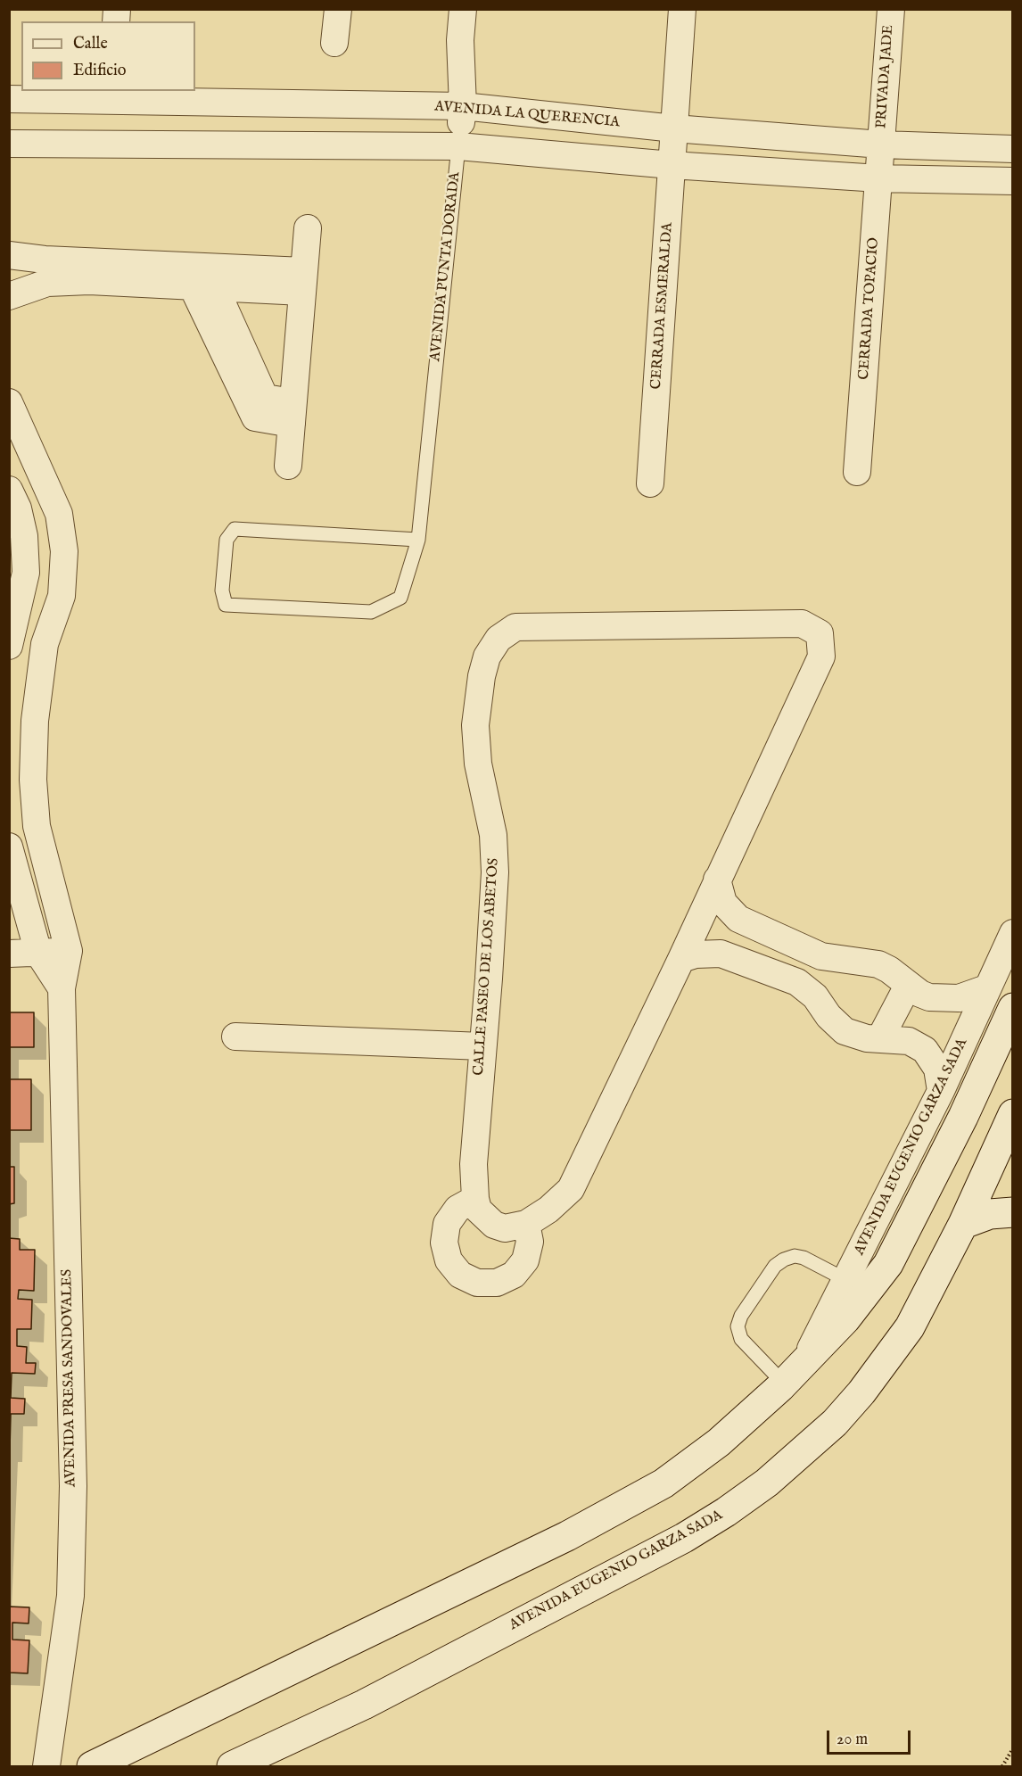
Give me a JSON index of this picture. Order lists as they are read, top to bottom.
{
  "streets": {
    "main road": ["AVENIDA EUGENIO GARZA SADA"],
    "street": [
      "PRIVADA JADE",
      "AVENIDA LA QUERENCIA",
      "AVENIDA PUNTA DORADA",
      "CERRADA ESMERALDA",
      "CERRADA TOPACIO",
      "CALLE PASEO DE LOS ABETOS",
      "AVENIDA PRESA SANDOVALES"
    ]
  },
  "crossings": [
    ["PRIVADA JADE", "AVENIDA LA QUERENCIA"],
    ["PRIVADA JADE", "CERRADA TOPACIO"],
    ["AVENIDA LA QUERENCIA", "AVENIDA PUNTA DORADA"],
    ["AVENIDA LA QUERENCIA", "CERRADA ESMERALDA"],
    ["AVENIDA LA QUERENCIA", "CERRADA TOPACIO"]
  ],
  "legend": ["Calle", "Edificio"],
  "scale_bar": "20 m"
}
